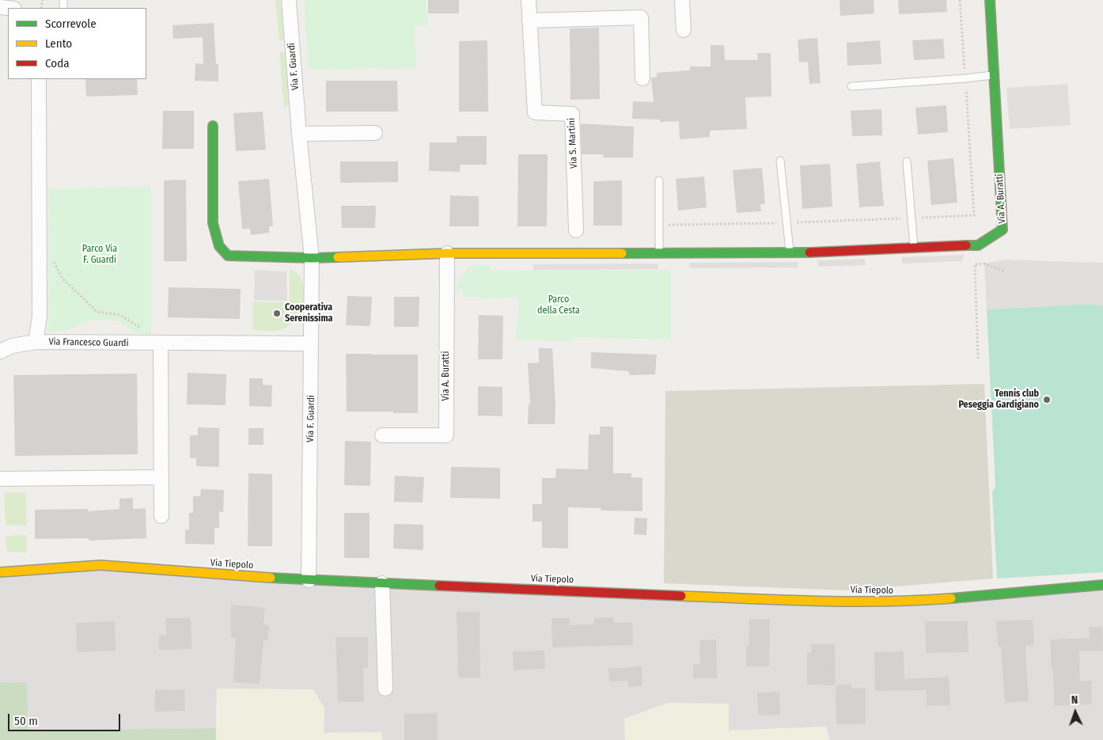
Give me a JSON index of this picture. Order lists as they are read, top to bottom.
{
  "streets": {
    "street": [
      "Via F. Guardi",
      "Via S. Martini",
      "Via A. Buratti",
      "Via Francesco Guardi",
      "Via Tiepolo"
    ]
  },
  "crossings": [
    ["Via F. Guardi", "Via A. Buratti"],
    ["Via F. Guardi", "Via Francesco Guardi"],
    ["Via F. Guardi", "Via Tiepolo"]
  ],
  "parks": ["Parco Via F. Guardi", "Parco della Cesta"],
  "places": ["Cooperativa Serenissima", "Tennis club Peseggia Gardigiano"],
  "legend": ["Scorrevole", "Lento", "Coda"],
  "scale_bar": "50 m",
  "north": "top"
}
